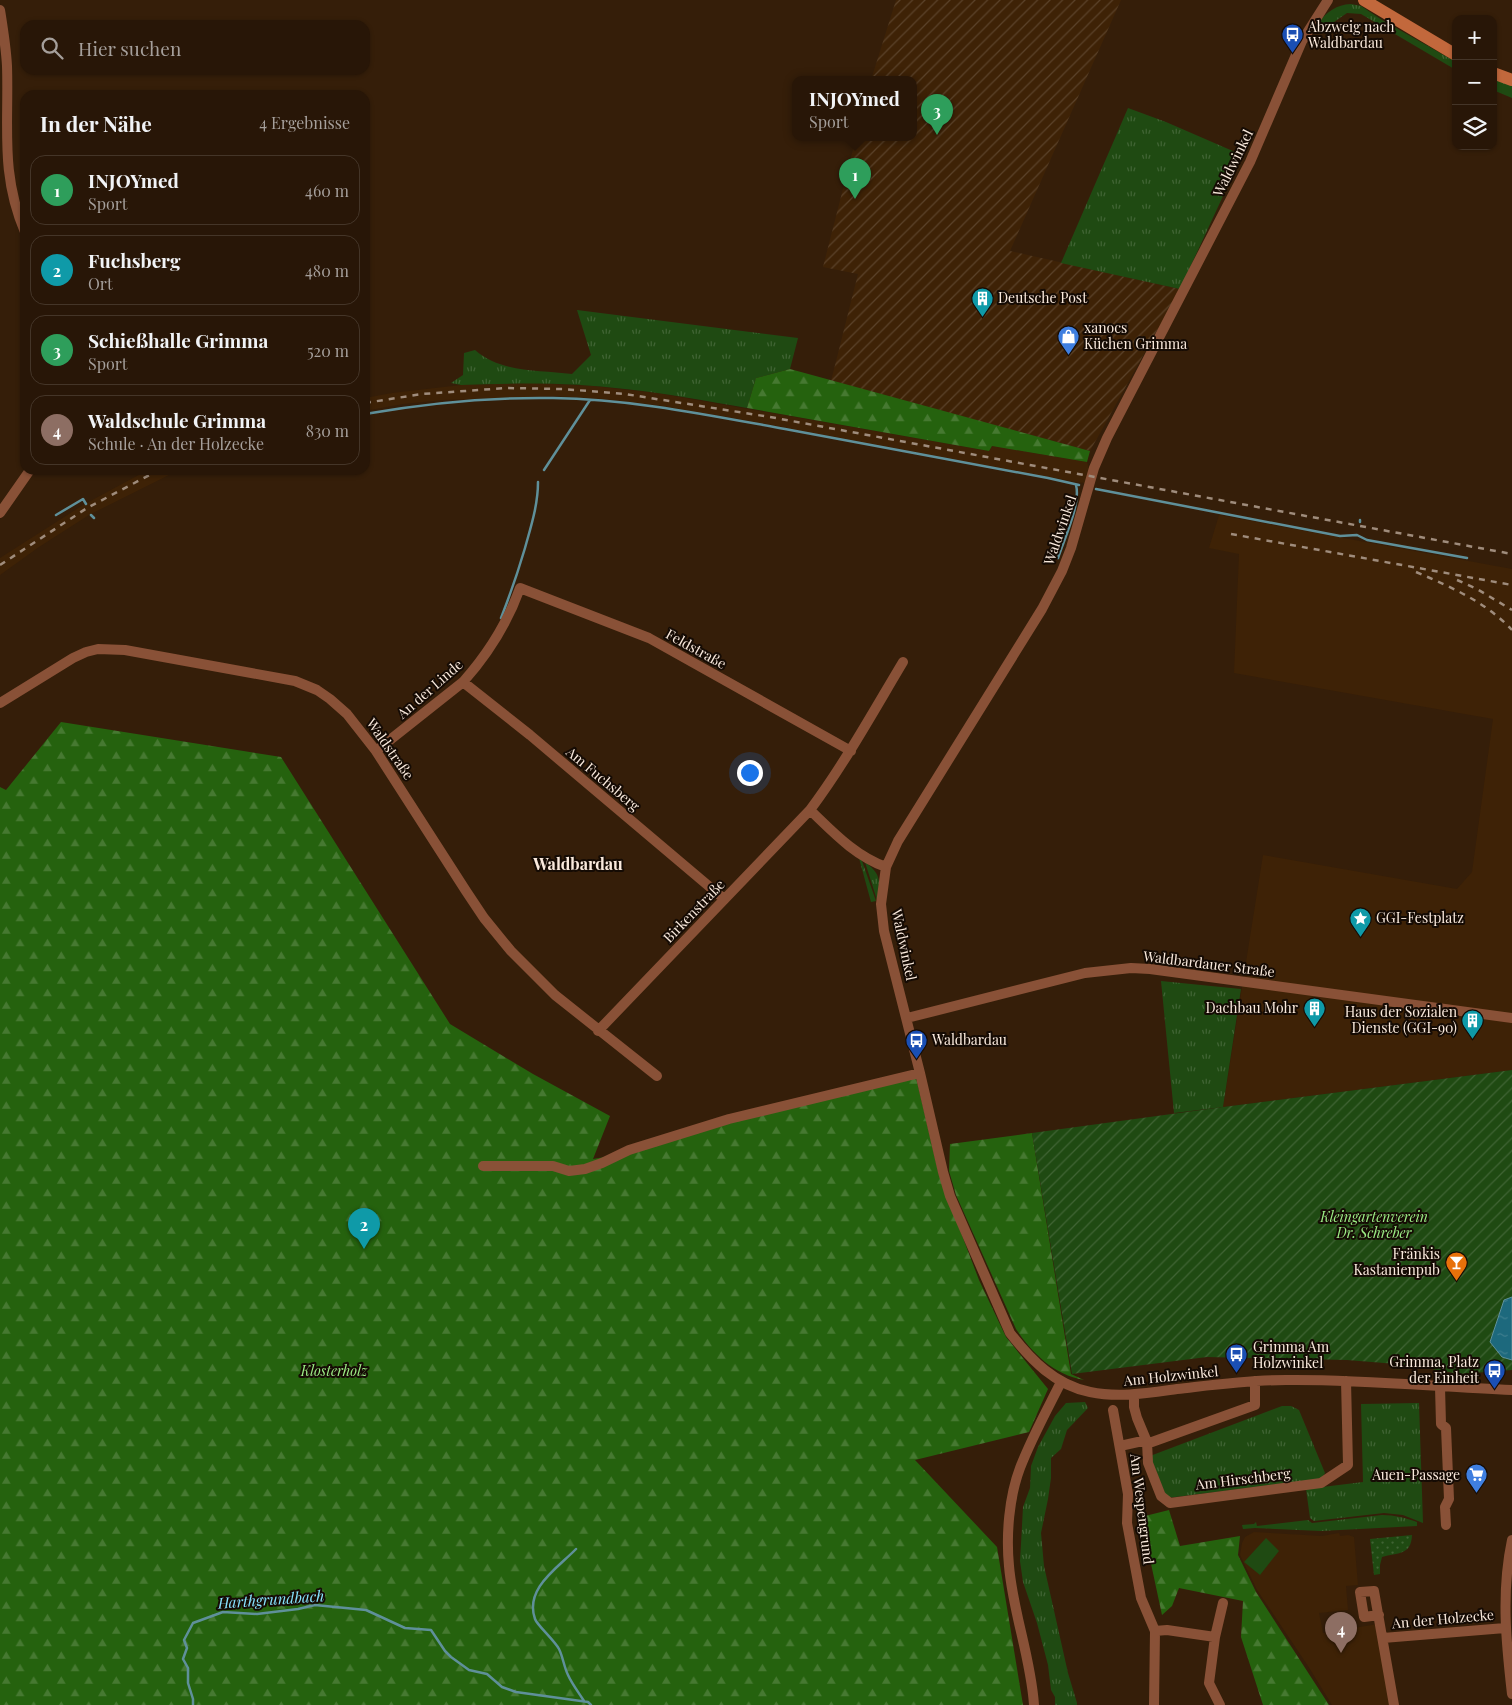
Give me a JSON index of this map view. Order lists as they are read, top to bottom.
{
  "streets": {
    "street": [
      "Waldwinkel",
      "Feldstraße",
      "An der Linde",
      "Waldstraße",
      "Am Fuchsberg",
      "Birkenstraße",
      "Waldbardauer Straße",
      "Am Holzwinkel",
      "Am Hirschberg",
      "Am Wespengrund",
      "An der Holzecke"
    ]
  },
  "crossings": [
    ["Waldwinkel", "Waldbardauer Straße"],
    ["Waldwinkel", "Am Holzwinkel"],
    ["Feldstraße", "An der Linde"],
    ["Feldstraße", "Birkenstraße"],
    ["An der Linde", "Waldstraße"],
    ["An der Linde", "Am Fuchsberg"],
    ["Waldstraße", "Birkenstraße"],
    ["Am Fuchsberg", "Birkenstraße"],
    ["Am Holzwinkel", "Am Hirschberg"],
    ["Am Hirschberg", "Am Wespengrund"]
  ],
  "districts": ["Waldbardau"],
  "water": ["Harthgrundbach"],
  "parks": ["Kleingartenverein Dr. Schreber", "Klosterholz"],
  "places": {
    "bus stop": [
      "Abzweig nach Waldbardau",
      "Waldbardau",
      "Grimma Am Holzwinkel",
      "Grimma, Platz der Einheit"
    ],
    "building": ["Deutsche Post", "Dachbau Mohr", "Haus der Sozialen Dienste (GGI-90)"],
    "shop": ["xanocs Küchen Grimma"],
    "place": ["GGI-Festplatz"],
    "bar": ["Fränkis Kastanienpub"],
    "supermarket": ["Auen-Passage"]
  },
  "page": {
    "map_buttons": ["+", "−"],
    "search": "Hier suchen",
    "popup": ["INJOYmed", "Sport"],
    "heading": ["In der Nähe", "4 Ergebnisse"],
    "pins": [
      "3",
      "1",
      "2",
      "4"
    ],
    "list": [
      {
        "mark": "1",
        "name": "INJOYmed",
        "note": "Sport",
        "value": "460 m"
      },
      {
        "mark": "2",
        "name": "Fuchsberg",
        "note": "Ort",
        "value": "480 m"
      },
      {
        "mark": "3",
        "name": "Schießhalle Grimma",
        "note": "Sport",
        "value": "520 m"
      },
      {
        "mark": "4",
        "name": "Waldschule Grimma",
        "note": "Schule · An der Holzecke",
        "value": "830 m"
      }
    ]
  }
}
